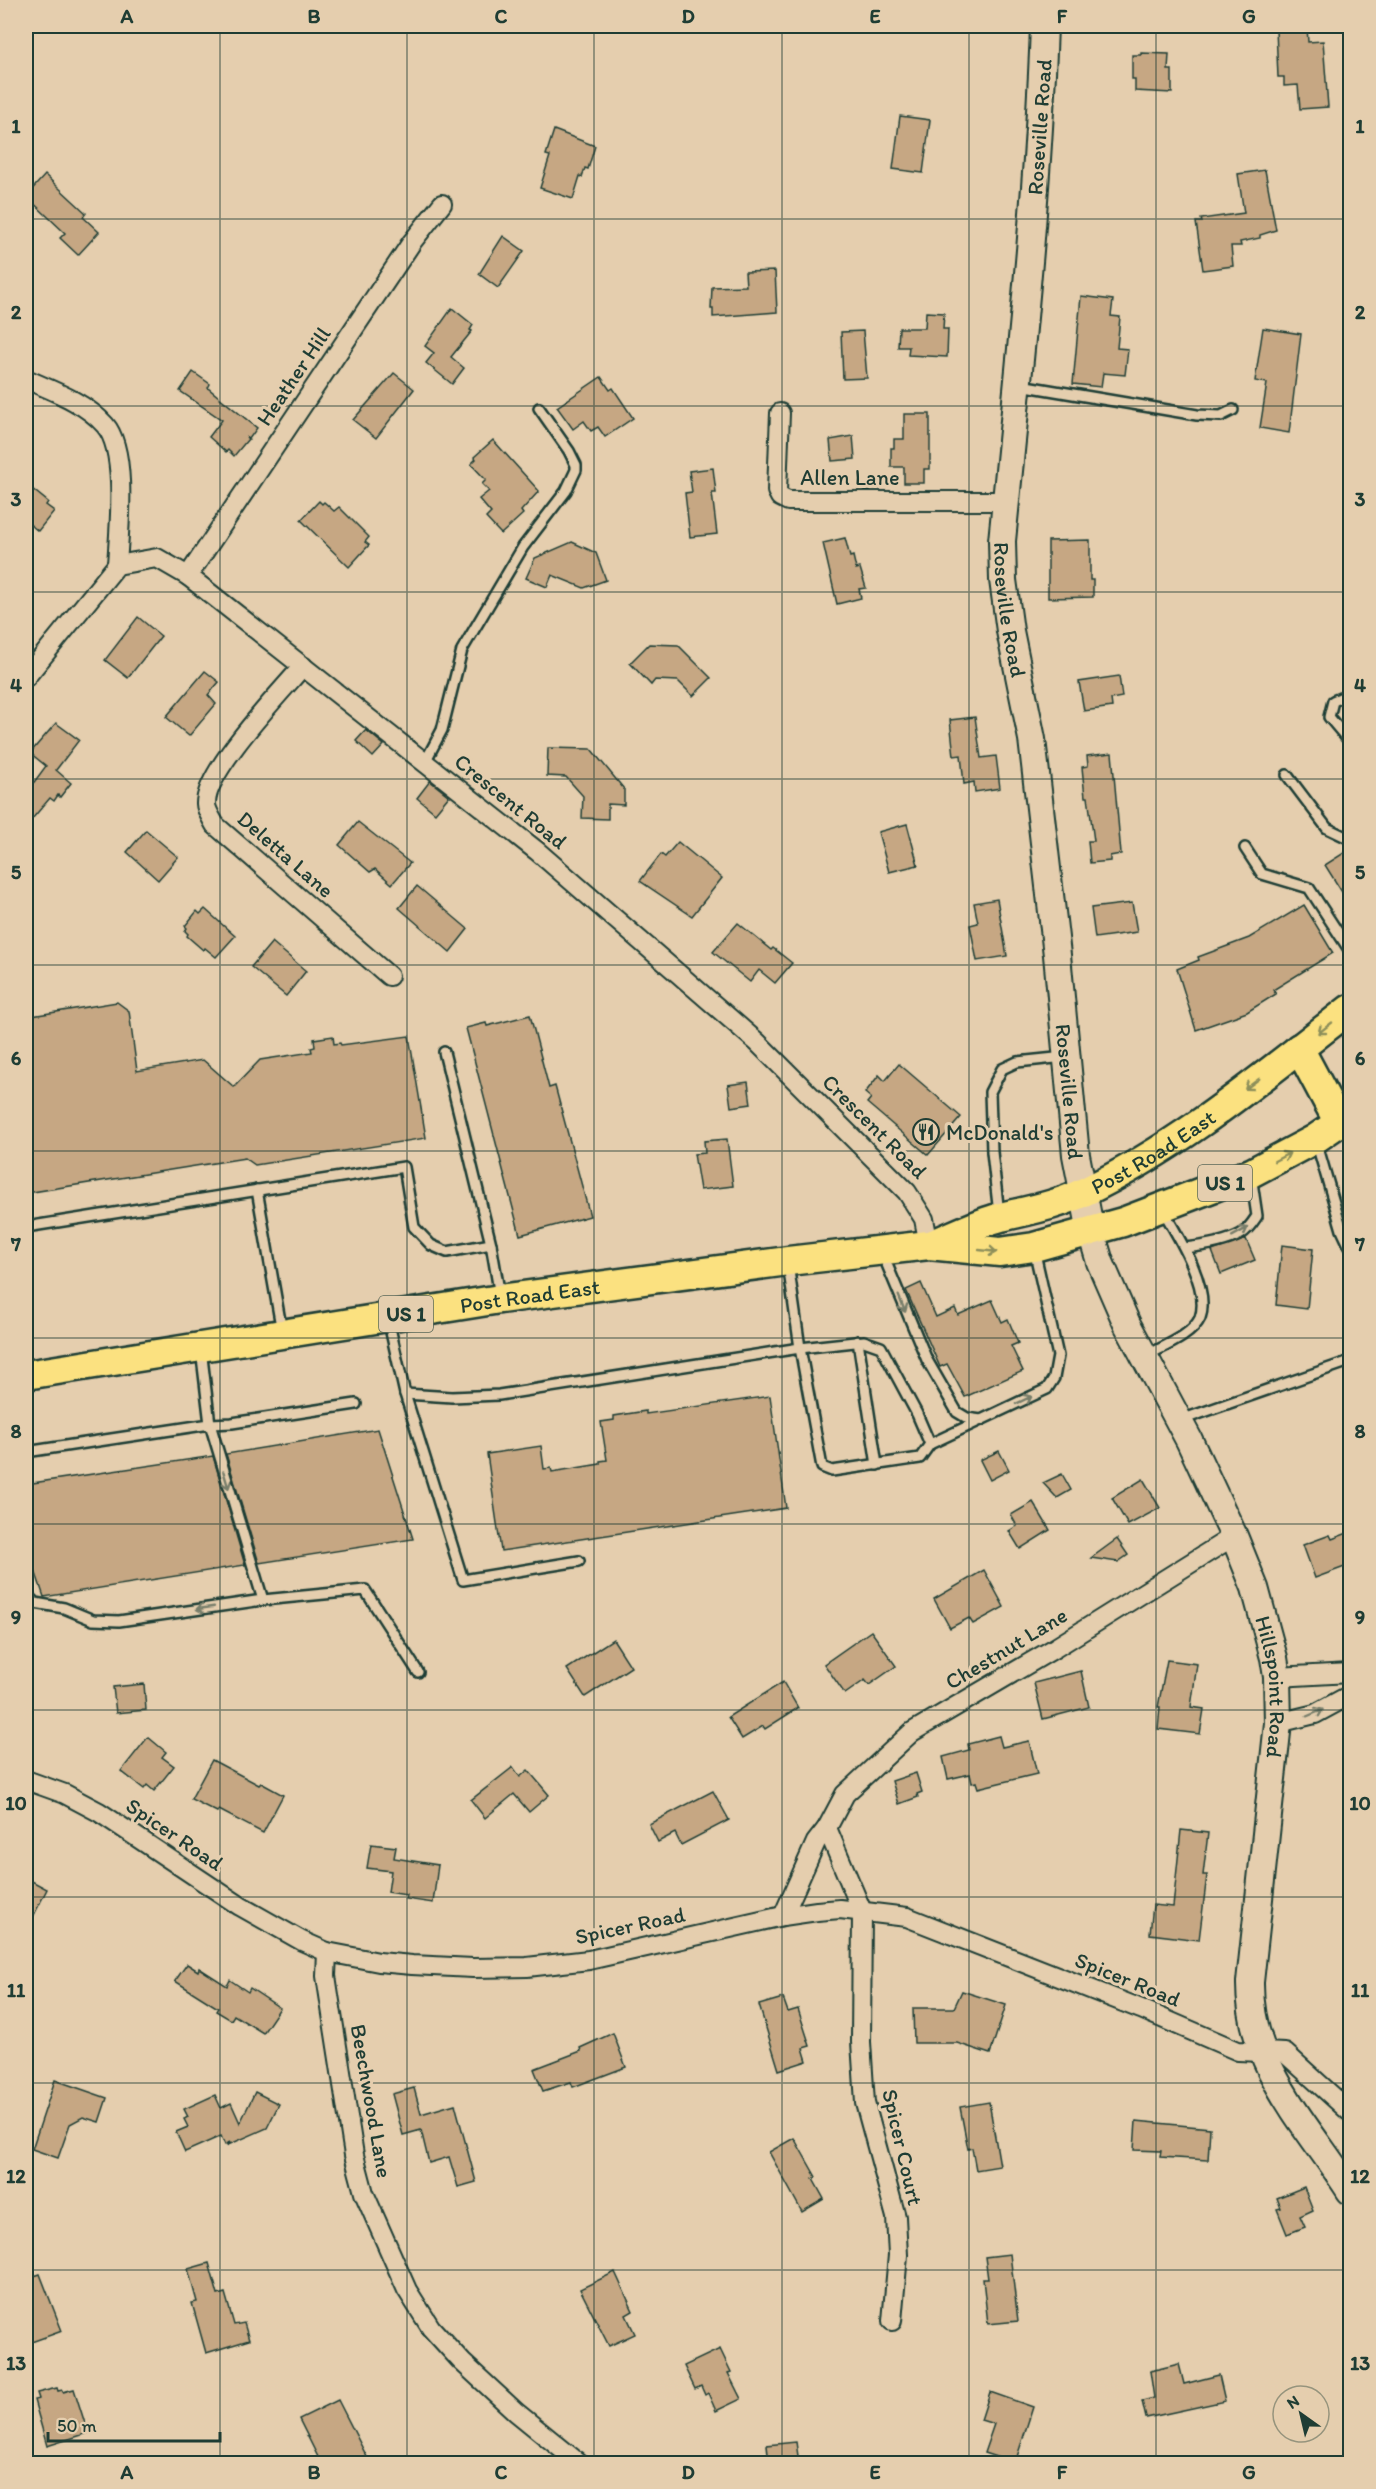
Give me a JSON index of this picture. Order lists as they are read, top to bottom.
{
  "streets": {
    "main road": ["Post Road East", "US 1"],
    "street": [
      "Roseville Road",
      "Heather Hill",
      "Allen Lane",
      "Crescent Road",
      "Deletta Lane",
      "Chestnut Lane",
      "Hillspoint Road",
      "Spicer Road",
      "Beechwood Lane",
      "Spicer Court"
    ]
  },
  "crossings": [
    ["Roseville Road", "Allen Lane"],
    ["Roseville Road", "Post Road East"],
    ["Roseville Road", "Hillspoint Road"],
    ["Heather Hill", "Crescent Road"],
    ["Crescent Road", "Deletta Lane"],
    ["Crescent Road", "Post Road East"],
    ["Post Road East", "Hillspoint Road"],
    ["Chestnut Lane", "Hillspoint Road"],
    ["Chestnut Lane", "Spicer Road"],
    ["Hillspoint Road", "Spicer Road"],
    ["Spicer Road", "Beechwood Lane"],
    ["Spicer Road", "Spicer Court"]
  ],
  "places": {
    "restaurant": ["McDonald's"]
  },
  "scale_bar": "50 m",
  "north": "top left",
  "grid": {
    "columns": [
      "A",
      "B",
      "C",
      "D",
      "E",
      "F",
      "G"
    ],
    "rows": [
      "1",
      "2",
      "3",
      "4",
      "5",
      "6",
      "7",
      "8",
      "9",
      "10",
      "11",
      "12",
      "13"
    ]
  }
}
